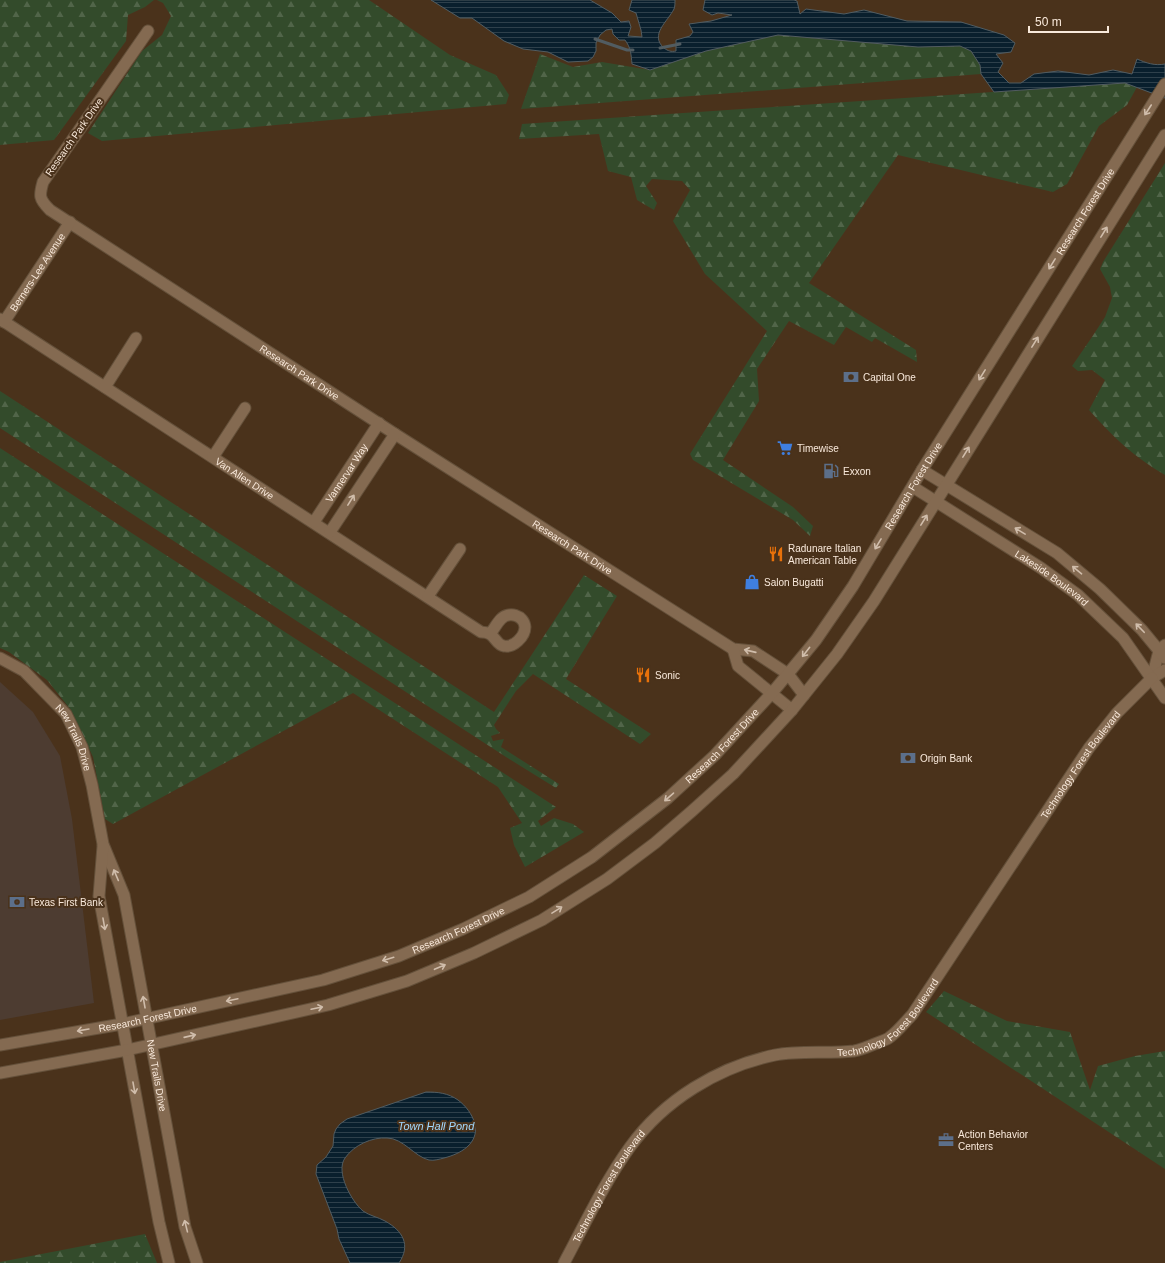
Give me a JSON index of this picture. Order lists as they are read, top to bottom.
{
  "streets": {
    "street": [
      "Research Park Drive",
      "Research Forest Drive",
      "Berners-Lee Avenue",
      "Vannervar Way",
      "Van Allen Drive",
      "Lakeside Boulevard",
      "New Trails Drive",
      "Technology Forest Boulevard"
    ]
  },
  "crossings": [
    ["Research Park Drive", "Research Forest Drive"],
    ["Research Park Drive", "Berners-Lee Avenue"],
    ["Research Park Drive", "Vannervar Way"],
    ["Research Forest Drive", "Lakeside Boulevard"],
    ["Research Forest Drive", "New Trails Drive"],
    ["Berners-Lee Avenue", "Van Allen Drive"],
    ["Vannervar Way", "Van Allen Drive"],
    ["Lakeside Boulevard", "Technology Forest Boulevard"]
  ],
  "water": ["Town Hall Pond"],
  "places": {
    "bank": ["Capital One", "Origin Bank", "Texas First Bank"],
    "supermarket": ["Timewise"],
    "fuel station": ["Exxon"],
    "restaurant": ["Radunare Italian American Table", "Sonic"],
    "shop": ["Salon Bugatti"],
    "office": ["Action Behavior Centers"]
  },
  "scale_bar": "50 m"
}
